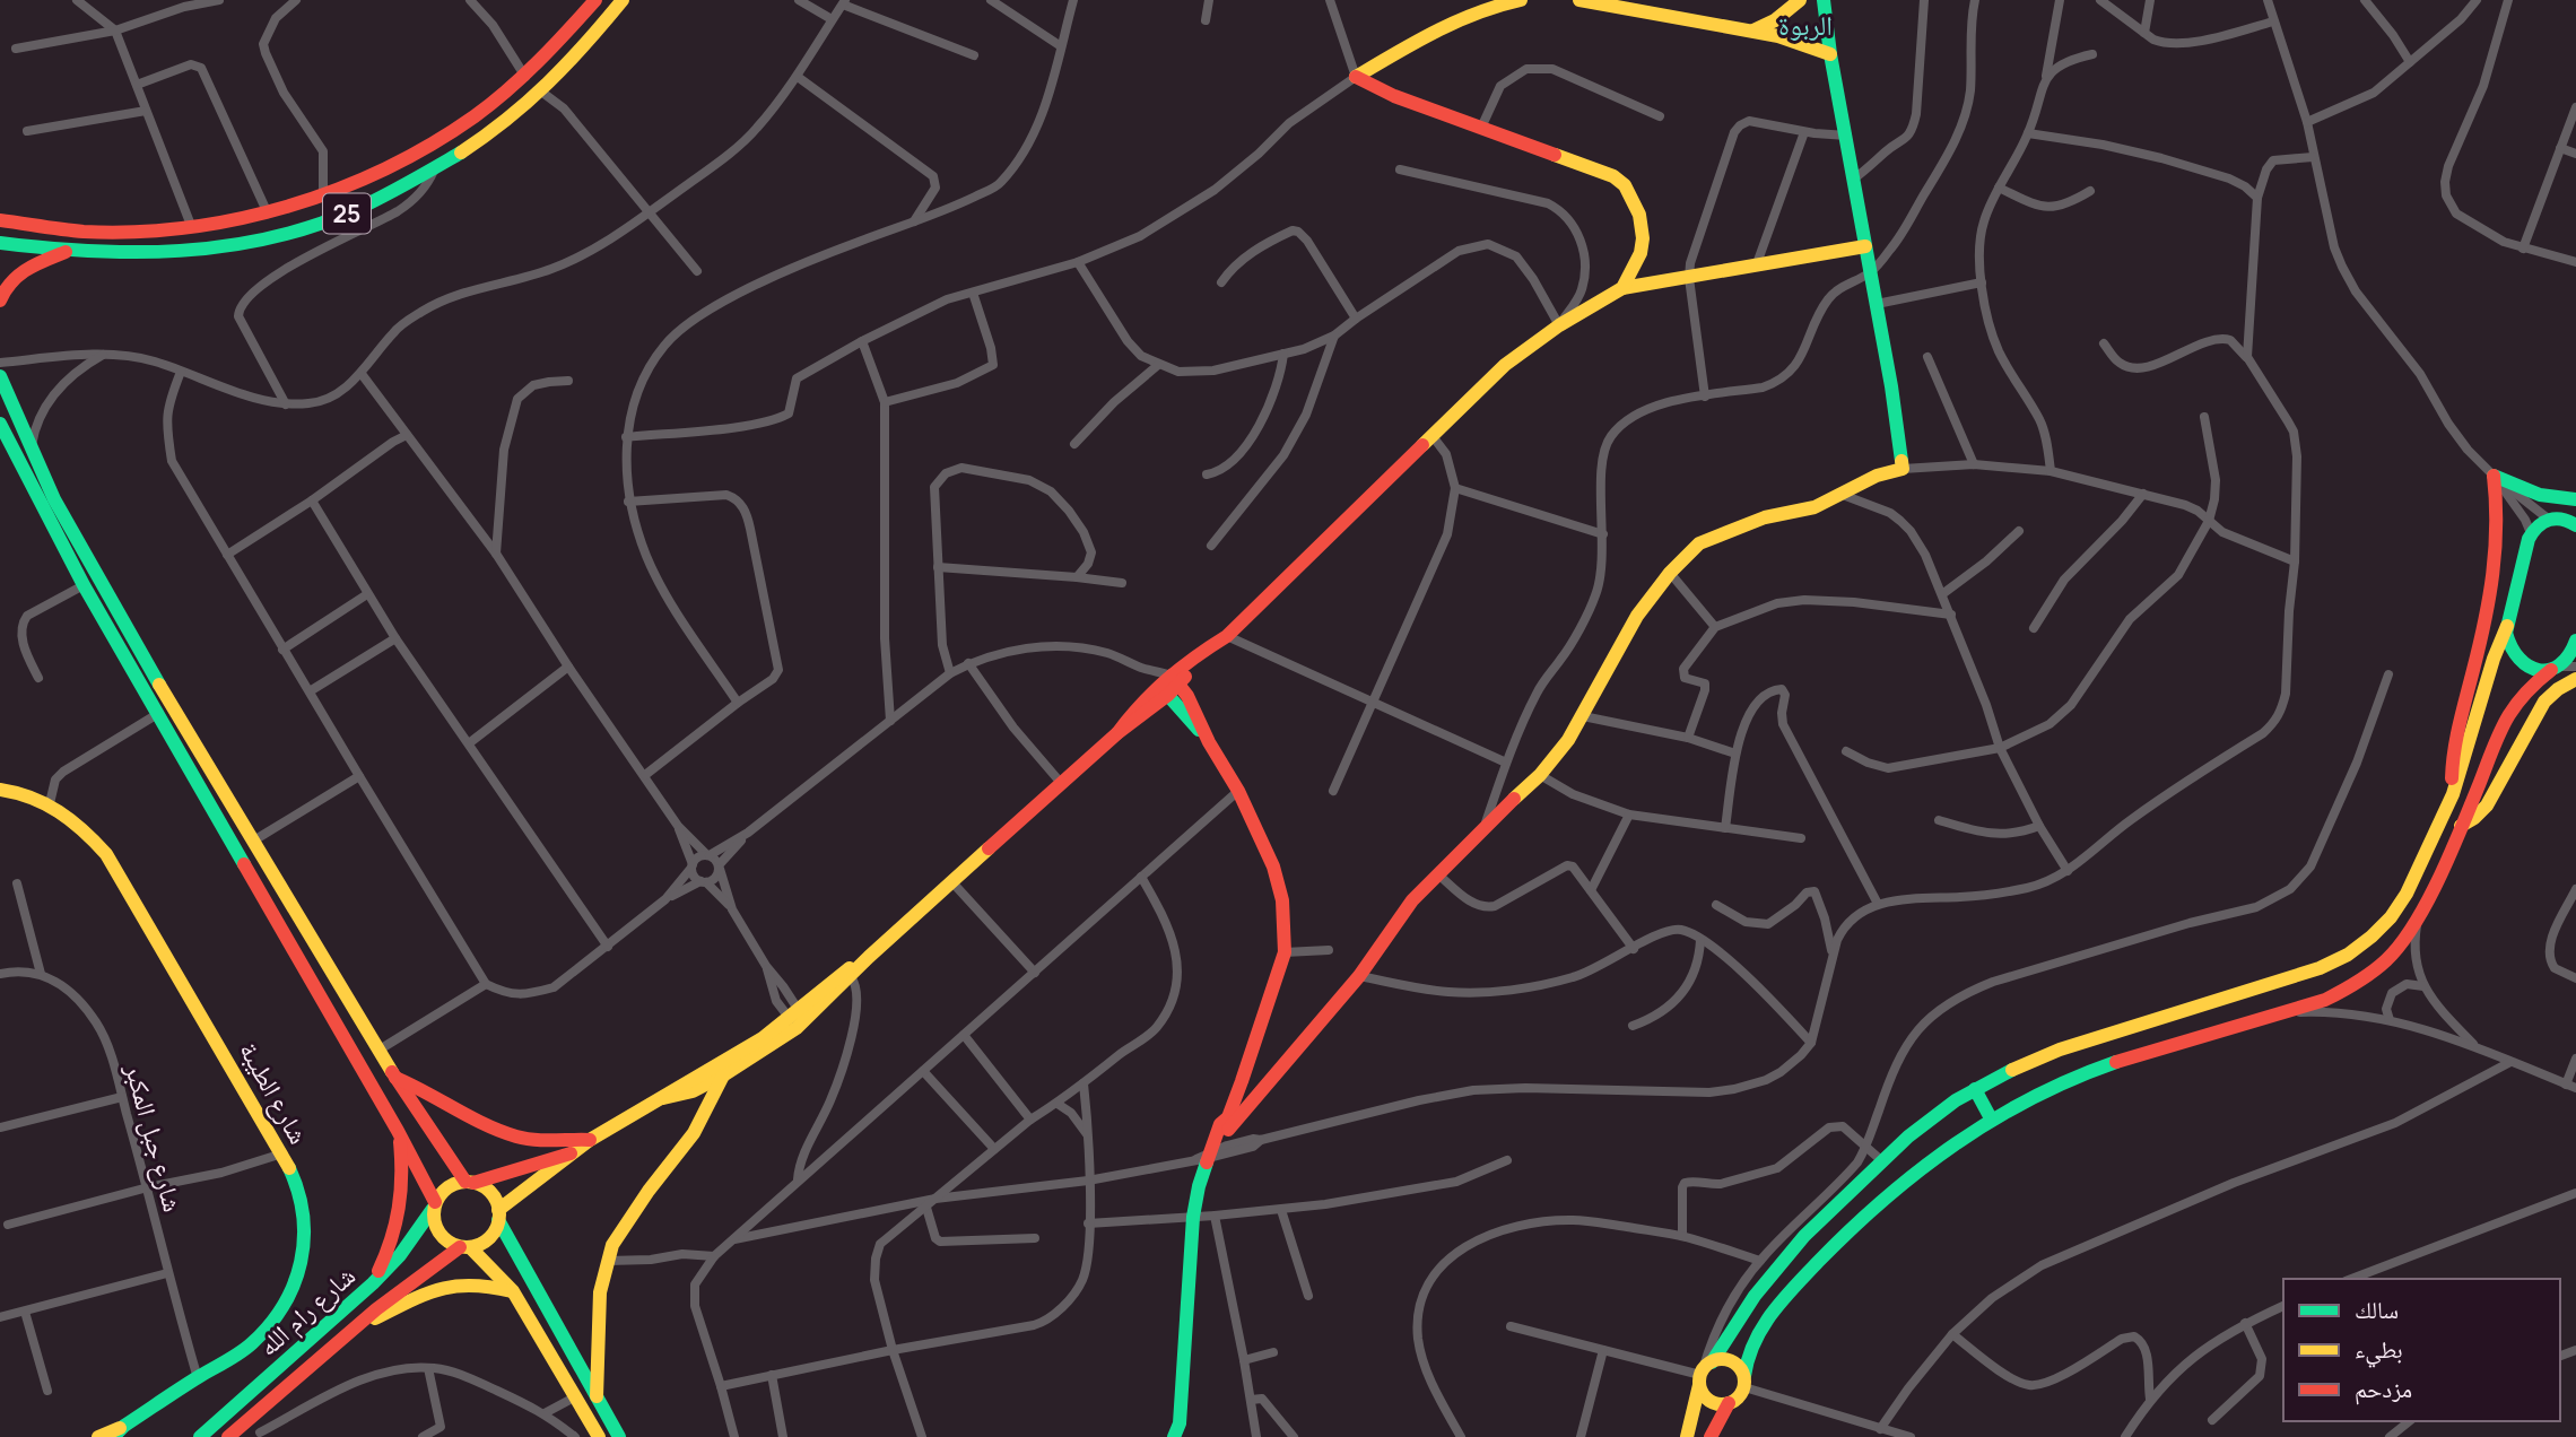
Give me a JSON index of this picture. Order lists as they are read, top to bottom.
{
  "streets": {
    "street": [
      "25",
      "شارع الطيبة",
      "شارع جبل المكبر",
      "شارع رام الله"
    ]
  },
  "crossings": [
    ["شارع الطيبة", "شارع جبل المكبر"]
  ],
  "districts": ["الربوة"],
  "legend": ["سالك", "بطيء", "مزدحم"]
}
